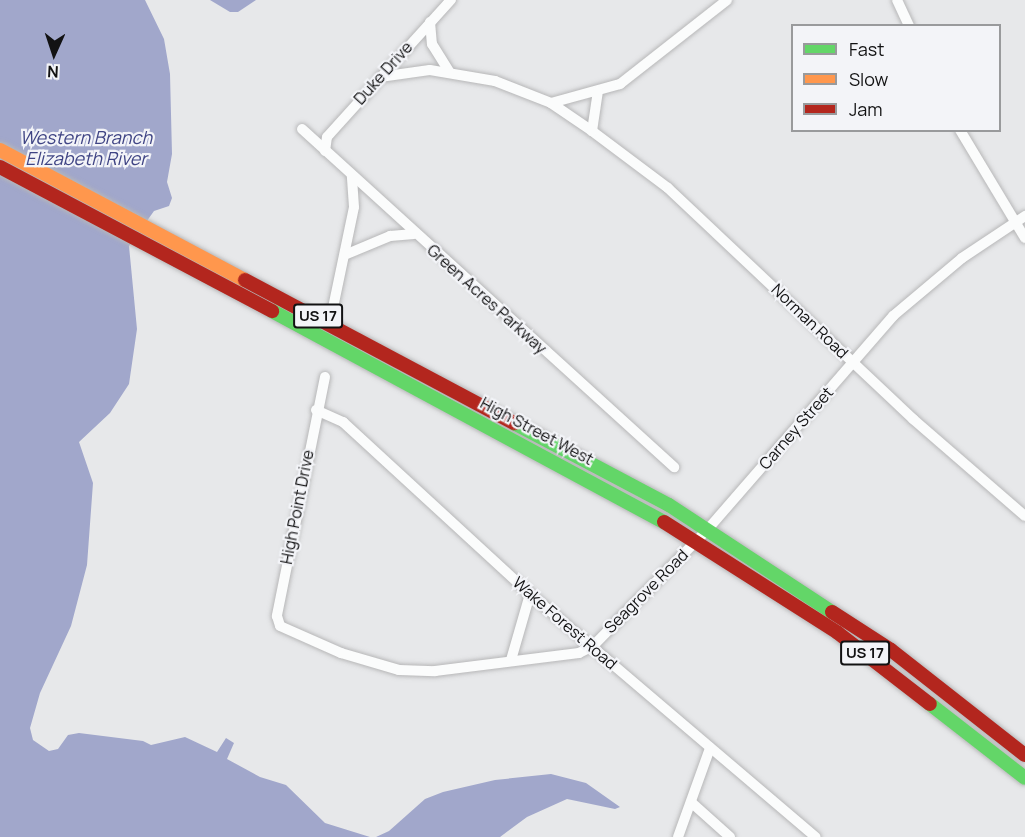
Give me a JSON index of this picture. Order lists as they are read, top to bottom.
{
  "streets": {
    "main road": ["US 17", "High Street West"],
    "street": [
      "Duke Drive",
      "Green Acres Parkway",
      "Norman Road",
      "Carney Street",
      "High Point Drive",
      "Seagrove Road",
      "Wake Forest Road"
    ]
  },
  "crossings": [
    ["Duke Drive", "Green Acres Parkway"],
    ["Duke Drive", "Norman Road"],
    ["Norman Road", "Carney Street"],
    ["Carney Street", "High Street West"],
    ["Carney Street", "Seagrove Road"],
    ["High Street West", "Seagrove Road"],
    ["High Point Drive", "Seagrove Road"],
    ["High Point Drive", "Wake Forest Road"],
    ["Seagrove Road", "Wake Forest Road"]
  ],
  "water": ["Western Branch Elizabeth River"],
  "legend": ["Fast", "Slow", "Jam"],
  "north": "bottom"
}
